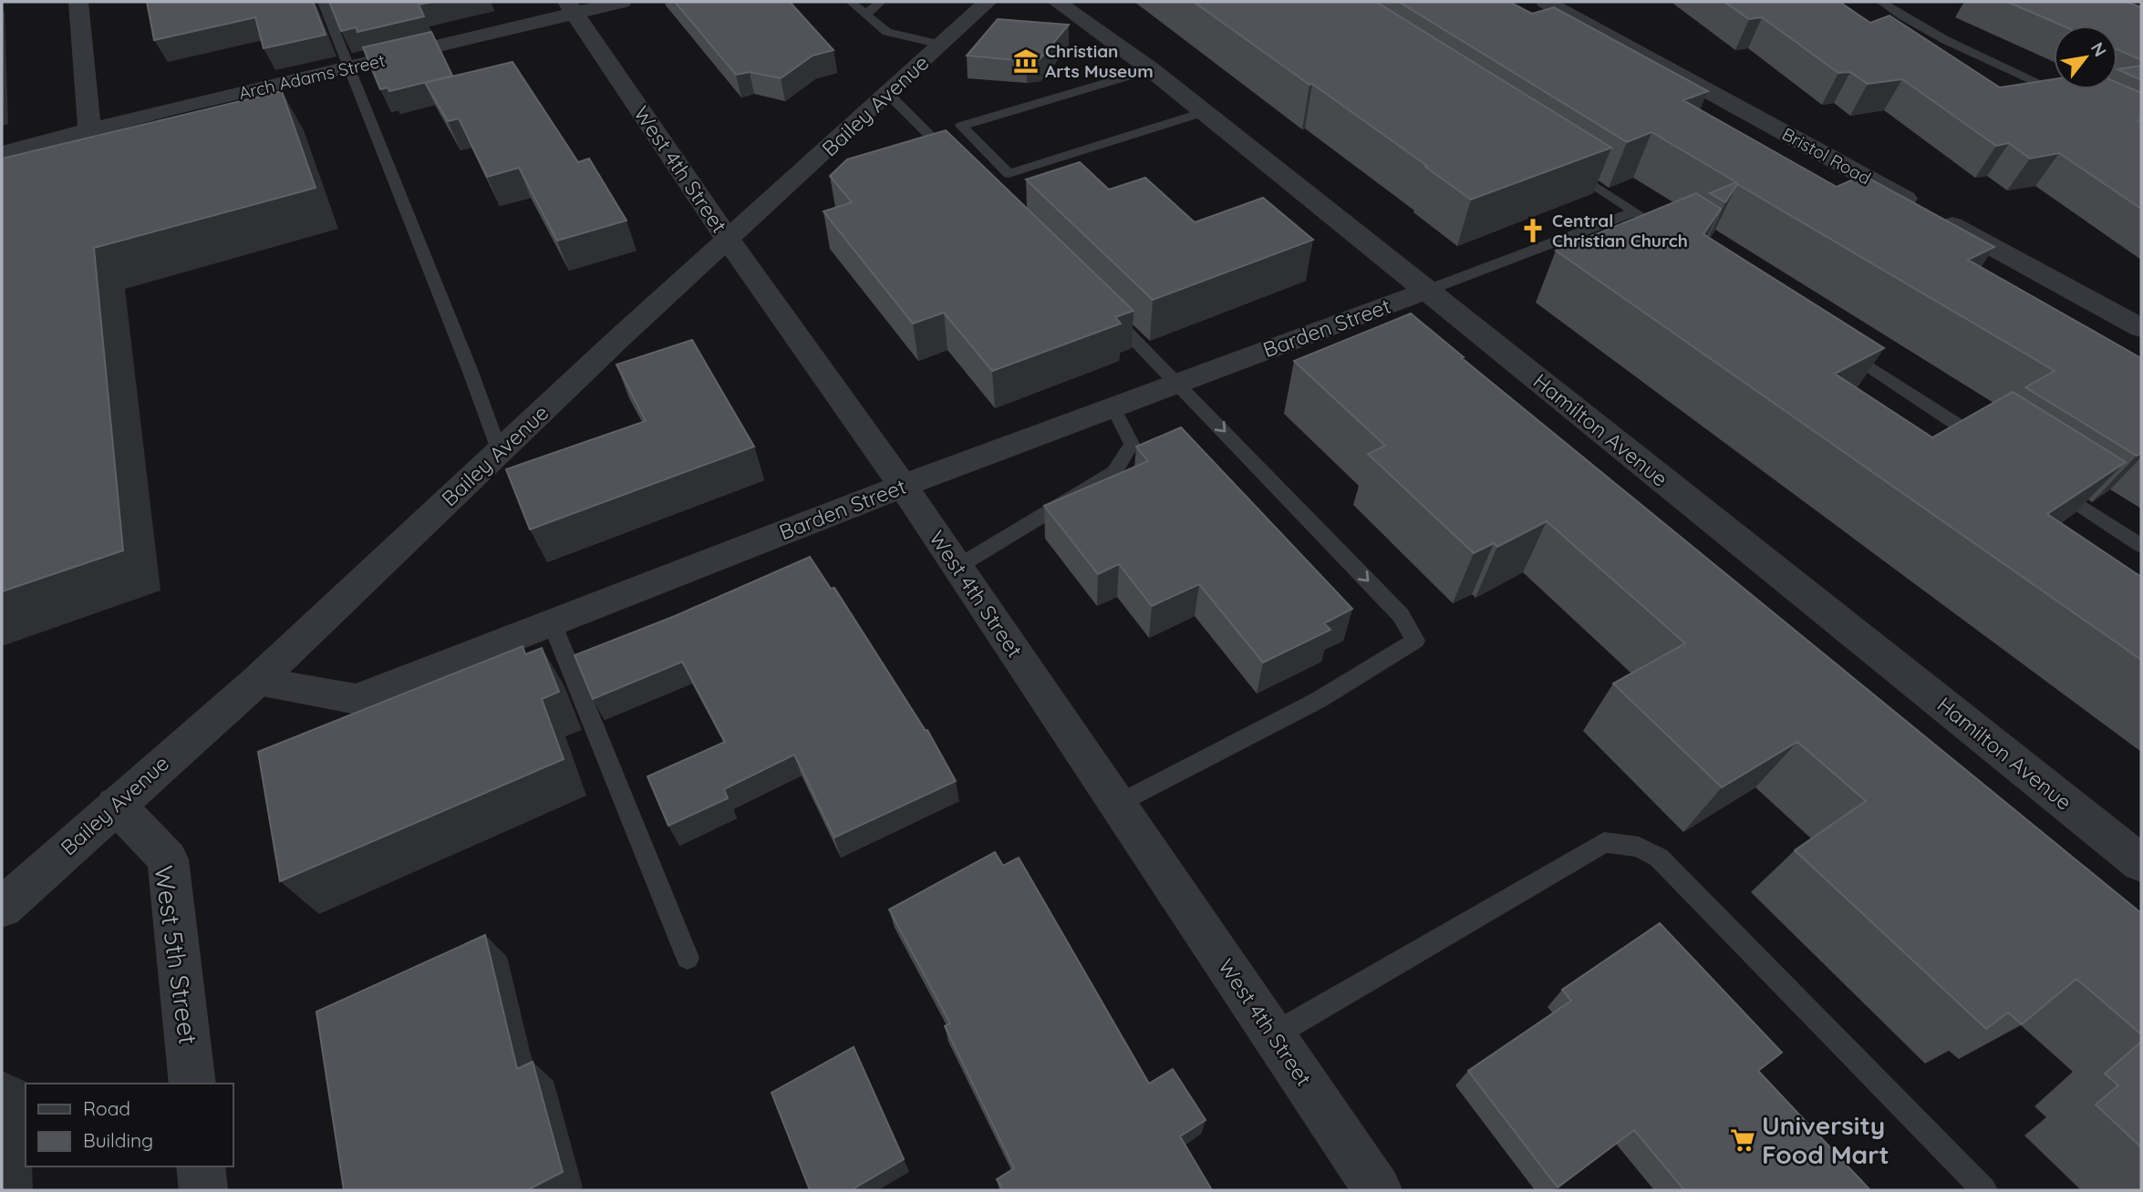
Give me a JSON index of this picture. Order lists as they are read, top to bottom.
{
  "streets": {
    "street": [
      "Arch Adams Street",
      "Bailey Avenue",
      "Bristol Road",
      "West 4th Street",
      "Barden Street",
      "Hamilton Avenue",
      "West 5th Street"
    ]
  },
  "crossings": [
    ["Arch Adams Street", "West 4th Street"],
    ["Bailey Avenue", "West 4th Street"],
    ["Bailey Avenue", "Barden Street"],
    ["Bailey Avenue", "West 5th Street"],
    ["West 4th Street", "Barden Street"],
    ["Barden Street", "Hamilton Avenue"]
  ],
  "places": {
    "museum": ["Christian Arts Museum"],
    "church": ["Central Christian Church"],
    "supermarket": ["University Food Mart"]
  },
  "legend": ["Road", "Building"],
  "north": "top right"
}
